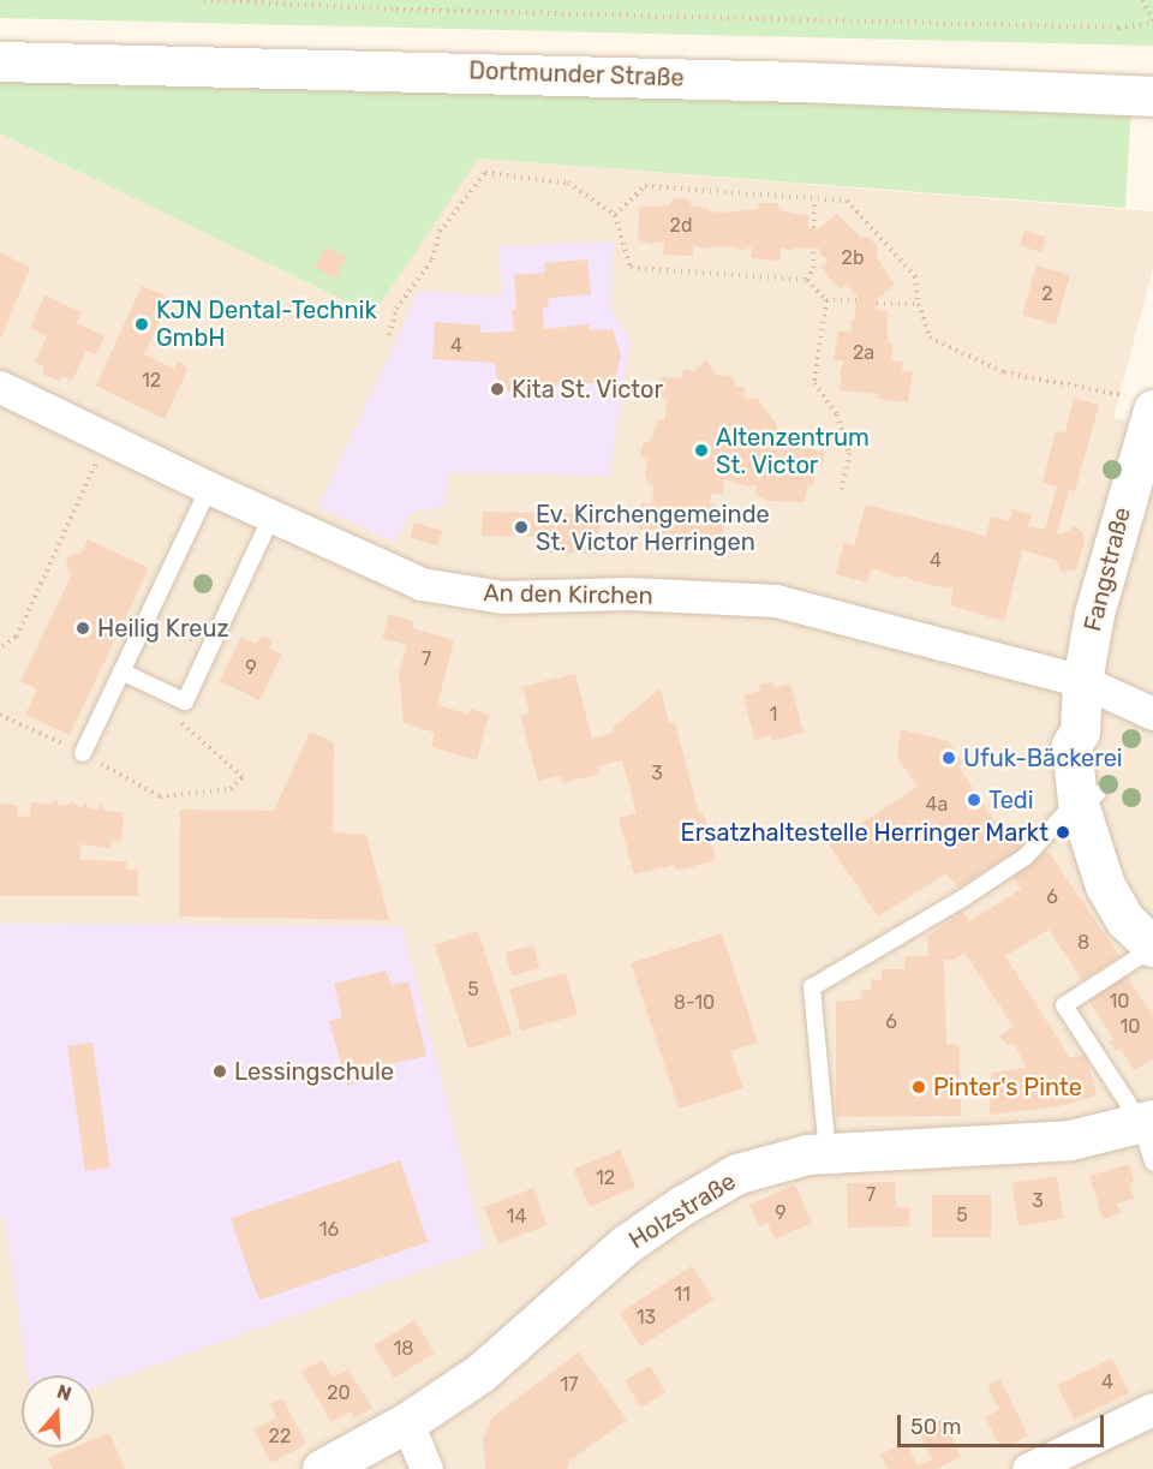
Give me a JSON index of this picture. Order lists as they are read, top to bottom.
{
  "streets": {
    "main road": ["Dortmunder Straße", "Fangstraße", "Holzstraße"],
    "street": ["An den Kirchen"]
  },
  "crossings": [
    ["Fangstraße", "An den Kirchen"]
  ],
  "places": [
    "KJN Dental-Technik GmbH",
    "Kita St. Victor",
    "Altenzentrum St. Victor",
    "Ev. Kirchengemeinde St. Victor Herringen",
    "Heilig Kreuz",
    "Ufuk-Bäckerei",
    "Tedi",
    "Ersatzhaltestelle Herringer Markt",
    "Lessingschule",
    "Pinter's Pinte"
  ],
  "house_numbers": [
    "2d",
    "2b",
    "2",
    "4",
    "2a",
    "12",
    "4",
    "7",
    "9",
    "1",
    "3",
    "4a",
    "6",
    "8",
    "5",
    "10",
    "8-10",
    "6",
    "10",
    "12",
    "7",
    "3",
    "9",
    "5",
    "14",
    "16",
    "11",
    "13",
    "18",
    "4",
    "17",
    "20",
    "22"
  ],
  "scale_bar": "50 m",
  "north": "top"
}
